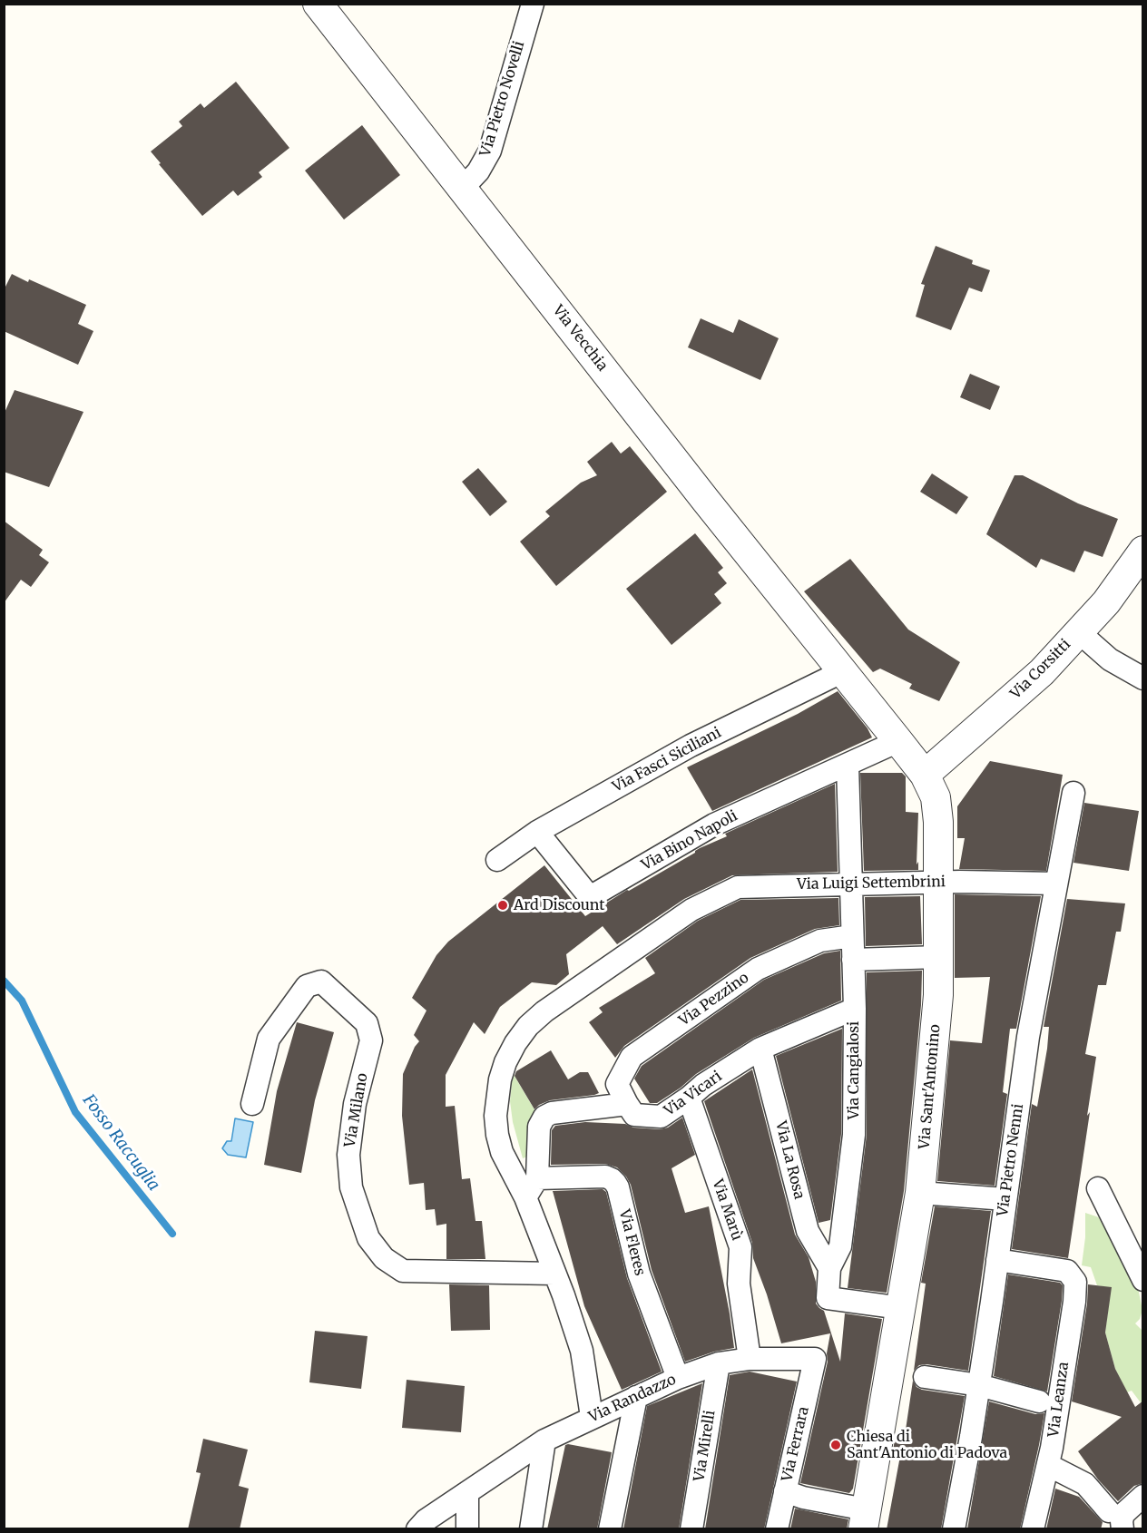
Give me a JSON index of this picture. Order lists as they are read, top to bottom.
{
  "streets": {
    "street": [
      "Via Pietro Novelli",
      "Via Vecchia",
      "Via Corsitti",
      "Via Fasci Siciliani",
      "Via Bino Napoli",
      "Via Luigi Settembrini",
      "Via Pezzino",
      "Via Cangialosi",
      "Via Sant'Antonino",
      "Via Vicari",
      "Via Milano",
      "Via La Rosa",
      "Via Pietro Nenni",
      "Via Marù",
      "Via Fleres",
      "Via Randazzo",
      "Via Leanza",
      "Via Ferrara",
      "Via Mirelli"
    ]
  },
  "crossings": [
    ["Via Pietro Novelli", "Via Vecchia"],
    ["Via Vecchia", "Via Fasci Siciliani"],
    ["Via Vecchia", "Via Sant'Antonino"],
    ["Via Corsitti", "Via Sant'Antonino"],
    ["Via Fasci Siciliani", "Via Bino Napoli"],
    ["Via Fasci Siciliani", "Via Sant'Antonino"],
    ["Via Bino Napoli", "Via Cangialosi"],
    ["Via Bino Napoli", "Via Sant'Antonino"],
    ["Via Luigi Settembrini", "Via Cangialosi"],
    ["Via Luigi Settembrini", "Via Sant'Antonino"],
    ["Via Luigi Settembrini", "Via Pietro Nenni"],
    ["Via Pezzino", "Via Cangialosi"],
    ["Via Pezzino", "Via Vicari"],
    ["Via Cangialosi", "Via Sant'Antonino"],
    ["Via Cangialosi", "Via Vicari"],
    ["Via Cangialosi", "Via La Rosa"],
    ["Via Vicari", "Via La Rosa"],
    ["Via Vicari", "Via Marù"],
    ["Via Pietro Nenni", "Via Leanza"],
    ["Via Marù", "Via Randazzo"],
    ["Via Fleres", "Via Randazzo"],
    ["Via Randazzo", "Via Ferrara"],
    ["Via Randazzo", "Via Mirelli"]
  ],
  "water": ["Fosso Raccuglia"],
  "places": ["Ard Discount", "Chiesa di Sant'Antonio di Padova"]
}
